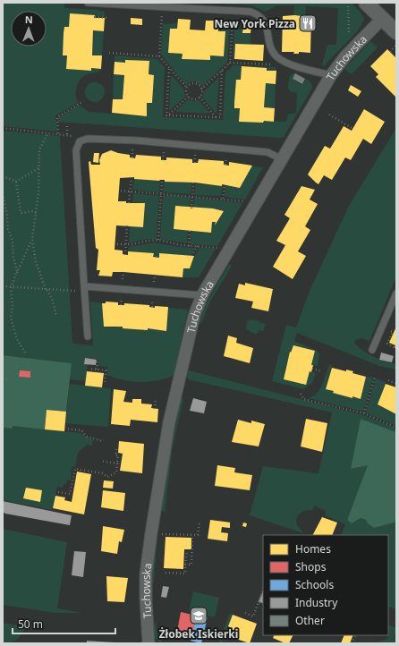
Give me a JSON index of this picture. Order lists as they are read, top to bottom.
{
  "streets": {
    "street": ["Tuchowska"]
  },
  "places": {
    "restaurant": ["New York Pizza"],
    "school or university": ["Żłobek Iskierki"]
  },
  "legend": [
    "Homes",
    "Shops",
    "Schools",
    "Industry",
    "Other"
  ],
  "scale_bar": "50 m",
  "north": "top"
}
